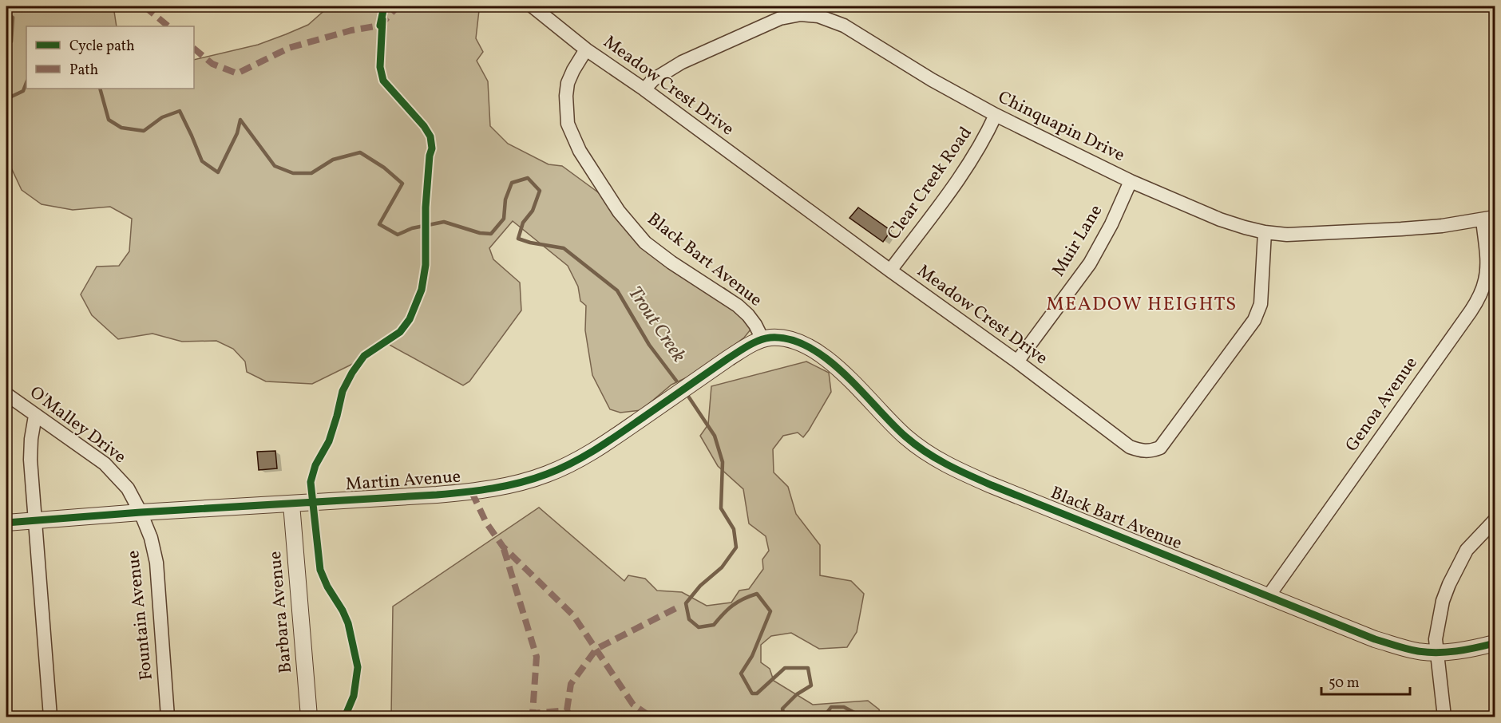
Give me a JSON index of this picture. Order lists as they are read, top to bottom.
{
  "streets": {
    "street": [
      "Meadow Crest Drive",
      "Chinquapin Drive",
      "Clear Creek Road",
      "Muir Lane",
      "Black Bart Avenue",
      "Genoa Avenue",
      "O'Malley Drive",
      "Martin Avenue",
      "Barbara Avenue",
      "Fountain Avenue"
    ]
  },
  "crossings": [
    ["Meadow Crest Drive", "Chinquapin Drive"],
    ["Meadow Crest Drive", "Clear Creek Road"],
    ["Meadow Crest Drive", "Muir Lane"],
    ["Meadow Crest Drive", "Black Bart Avenue"],
    ["Chinquapin Drive", "Clear Creek Road"],
    ["Chinquapin Drive", "Muir Lane"],
    ["Chinquapin Drive", "Genoa Avenue"],
    ["Black Bart Avenue", "Genoa Avenue"],
    ["Black Bart Avenue", "Martin Avenue"],
    ["O'Malley Drive", "Martin Avenue"],
    ["O'Malley Drive", "Fountain Avenue"],
    ["Martin Avenue", "Barbara Avenue"],
    ["Martin Avenue", "Fountain Avenue"]
  ],
  "districts": ["MEADOW HEIGHTS"],
  "water": ["Trout Creek"],
  "legend": ["Cycle path", "Path"],
  "scale_bar": "50 m"
}
